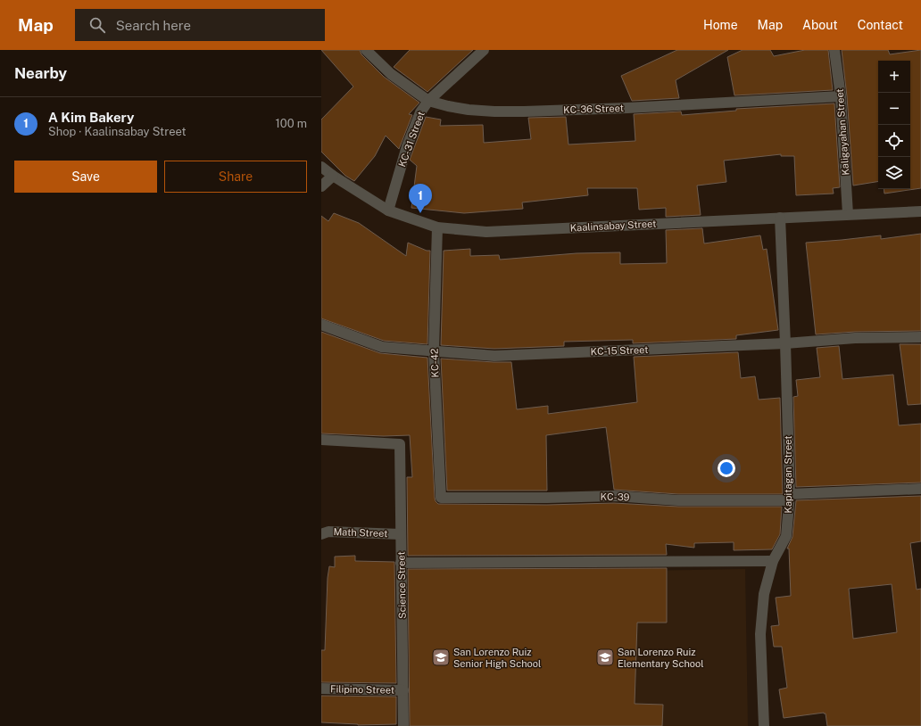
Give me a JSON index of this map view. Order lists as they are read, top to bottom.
{
  "streets": {
    "street": [
      "KC-36 Street",
      "Kaligayahan Street",
      "KC-31 Street",
      "Kaalinsabay Street",
      "KC-15 Street",
      "KC-42",
      "Kapitagan Street",
      "KC-39",
      "Math Street",
      "Science Street",
      "Filipino Street"
    ]
  },
  "crossings": [
    ["KC-36 Street", "Kaligayahan Street"],
    ["KC-36 Street", "KC-31 Street"],
    ["Kaligayahan Street", "Kaalinsabay Street"],
    ["KC-31 Street", "Kaalinsabay Street"],
    ["Kaalinsabay Street", "KC-42"],
    ["Kaalinsabay Street", "Kapitagan Street"],
    ["KC-15 Street", "KC-42"],
    ["KC-15 Street", "Kapitagan Street"],
    ["KC-42", "KC-39"],
    ["Kapitagan Street", "KC-39"],
    ["Math Street", "Science Street"],
    ["Science Street", "Filipino Street"]
  ],
  "places": {
    "school or university": ["San Lorenzo Ruiz Senior High School", "San Lorenzo Ruiz Elementary School"]
  },
  "page": {
    "header": "Map",
    "search": "Search here",
    "nav": [
      "Home",
      "Map",
      "About",
      "Contact"
    ],
    "heading": "Nearby",
    "map_buttons": ["+", "−"],
    "list": [
      {
        "mark": "1",
        "name": "A Kim Bakery",
        "note": "Shop · Kaalinsabay Street",
        "value": "100 m"
      }
    ],
    "buttons": ["Save", "Share"],
    "pins": "1"
  }
}
